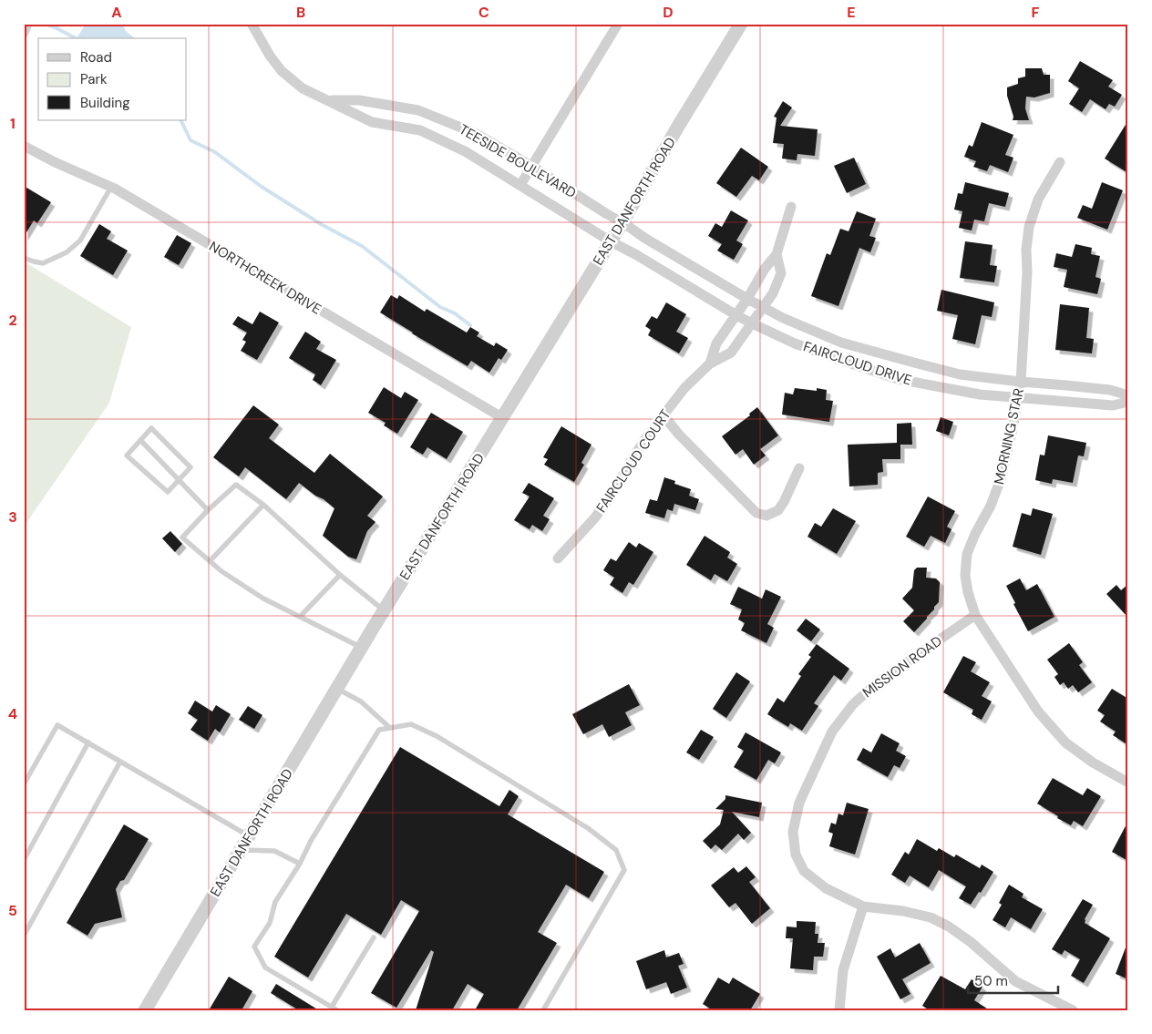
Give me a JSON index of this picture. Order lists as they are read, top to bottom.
{
  "streets": {
    "street": [
      "TEESIDE BOULEVARD",
      "EAST DANFORTH ROAD",
      "NORTHCREEK DRIVE",
      "FAIRCLOUD DRIVE",
      "MORNING STAR",
      "FAIRCLOUD COURT",
      "MISSION ROAD"
    ]
  },
  "crossings": [
    ["TEESIDE BOULEVARD", "EAST DANFORTH ROAD"],
    ["TEESIDE BOULEVARD", "FAIRCLOUD DRIVE"],
    ["EAST DANFORTH ROAD", "NORTHCREEK DRIVE"],
    ["EAST DANFORTH ROAD", "FAIRCLOUD DRIVE"],
    ["FAIRCLOUD DRIVE", "MORNING STAR"],
    ["FAIRCLOUD DRIVE", "FAIRCLOUD COURT"],
    ["MORNING STAR", "MISSION ROAD"]
  ],
  "legend": ["Road", "Park", "Building"],
  "scale_bar": "50 m",
  "grid": {
    "columns": [
      "A",
      "B",
      "C",
      "D",
      "E",
      "F"
    ],
    "rows": [
      "1",
      "2",
      "3",
      "4",
      "5"
    ]
  }
}
